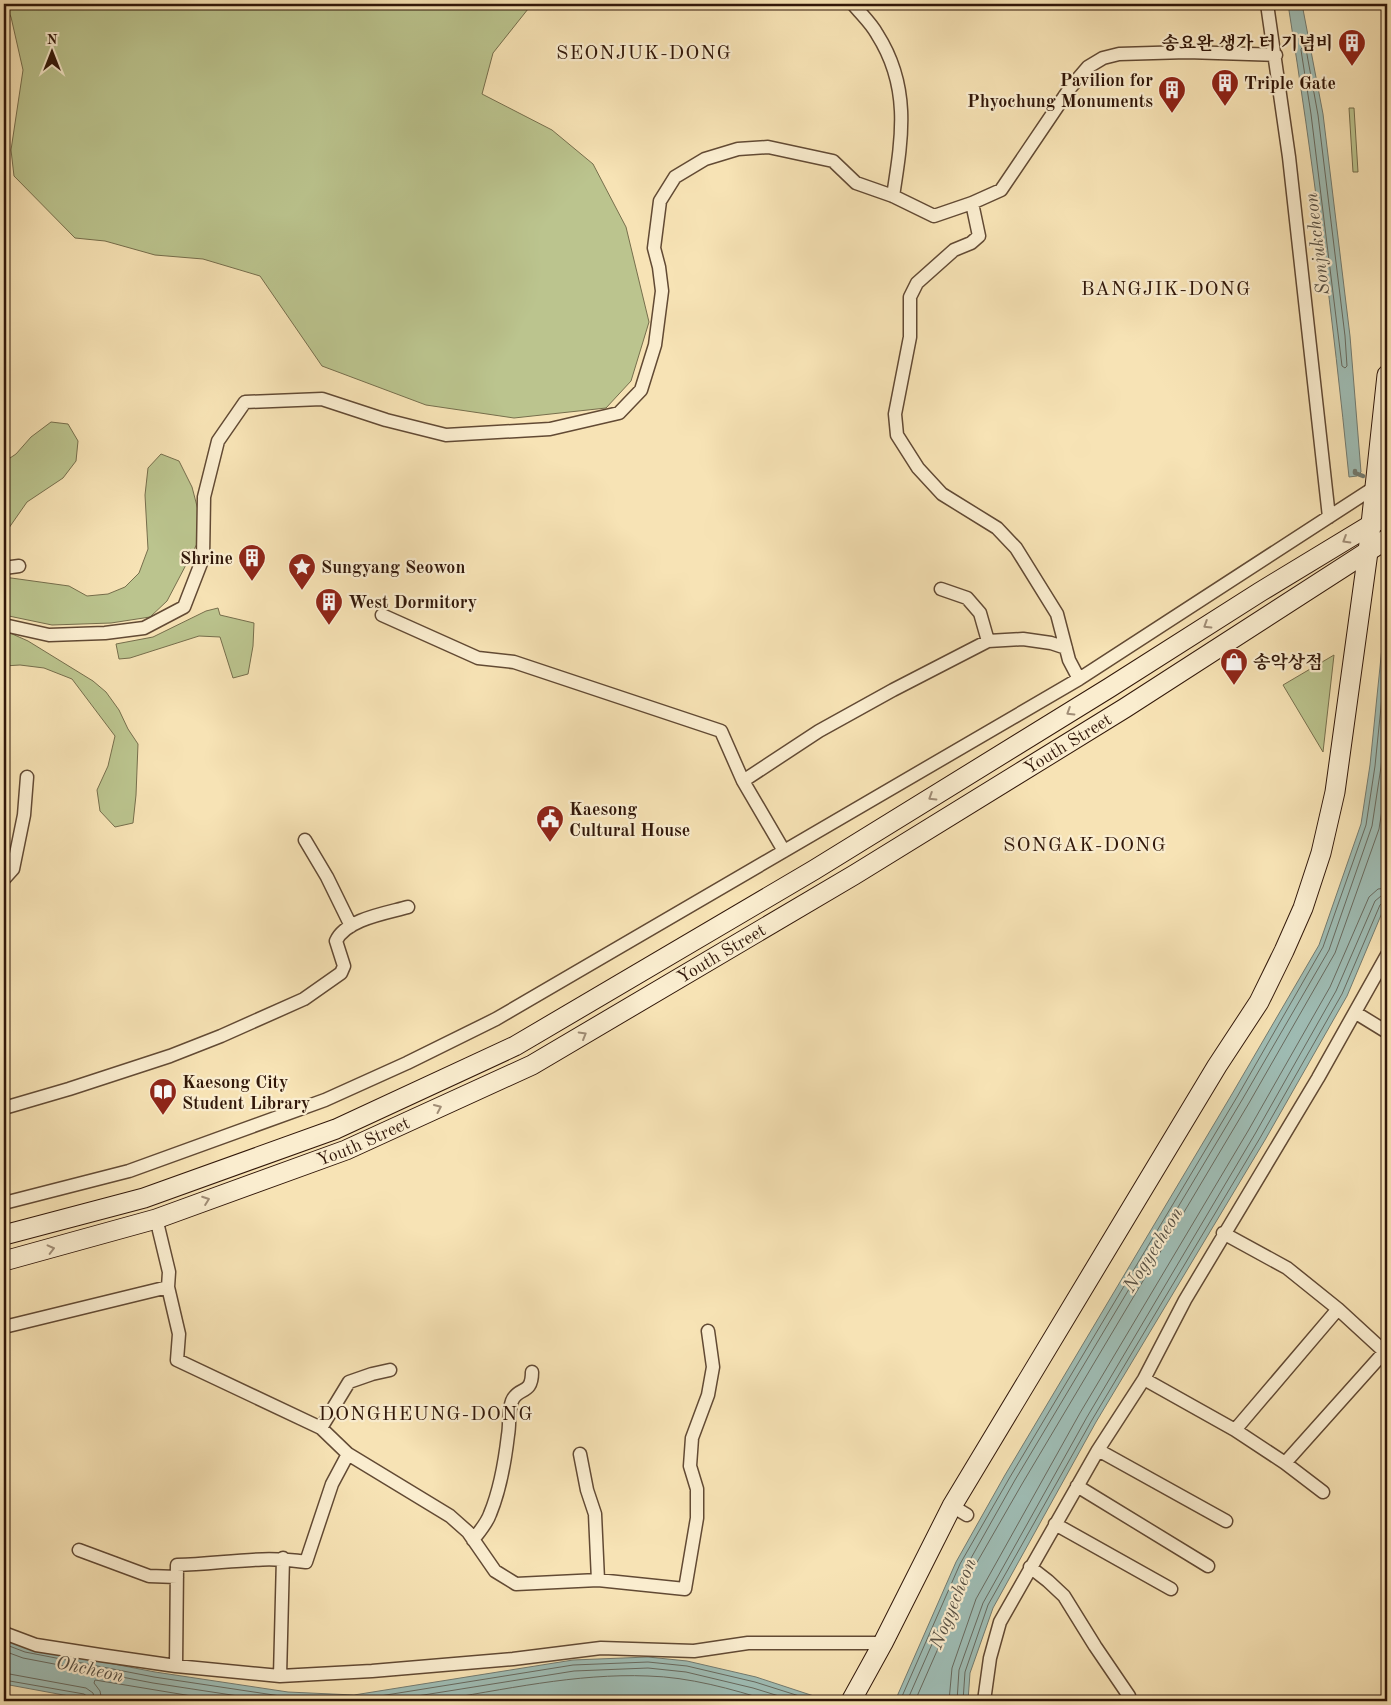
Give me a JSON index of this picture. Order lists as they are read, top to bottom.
{
  "streets": {
    "main road": ["Youth Street"]
  },
  "districts": [
    "SEONJUK-DONG",
    "BANGJIK-DONG",
    "SONGAK-DONG",
    "DONGHEUNG-DONG"
  ],
  "water": ["Sonjukcheon", "Nogyecheon", "Ohcheon"],
  "places": {
    "building": [
      "송요완 생가 터 기념비",
      "Triple Gate",
      "Pavilion for Phyochung Monuments",
      "Shrine",
      "West Dormitory"
    ],
    "place": ["Sungyang Seowon"],
    "shop": ["송악상점"],
    "public building": ["Kaesong Cultural House"],
    "library": ["Kaesong City Student Library"]
  },
  "north": "top"
}
